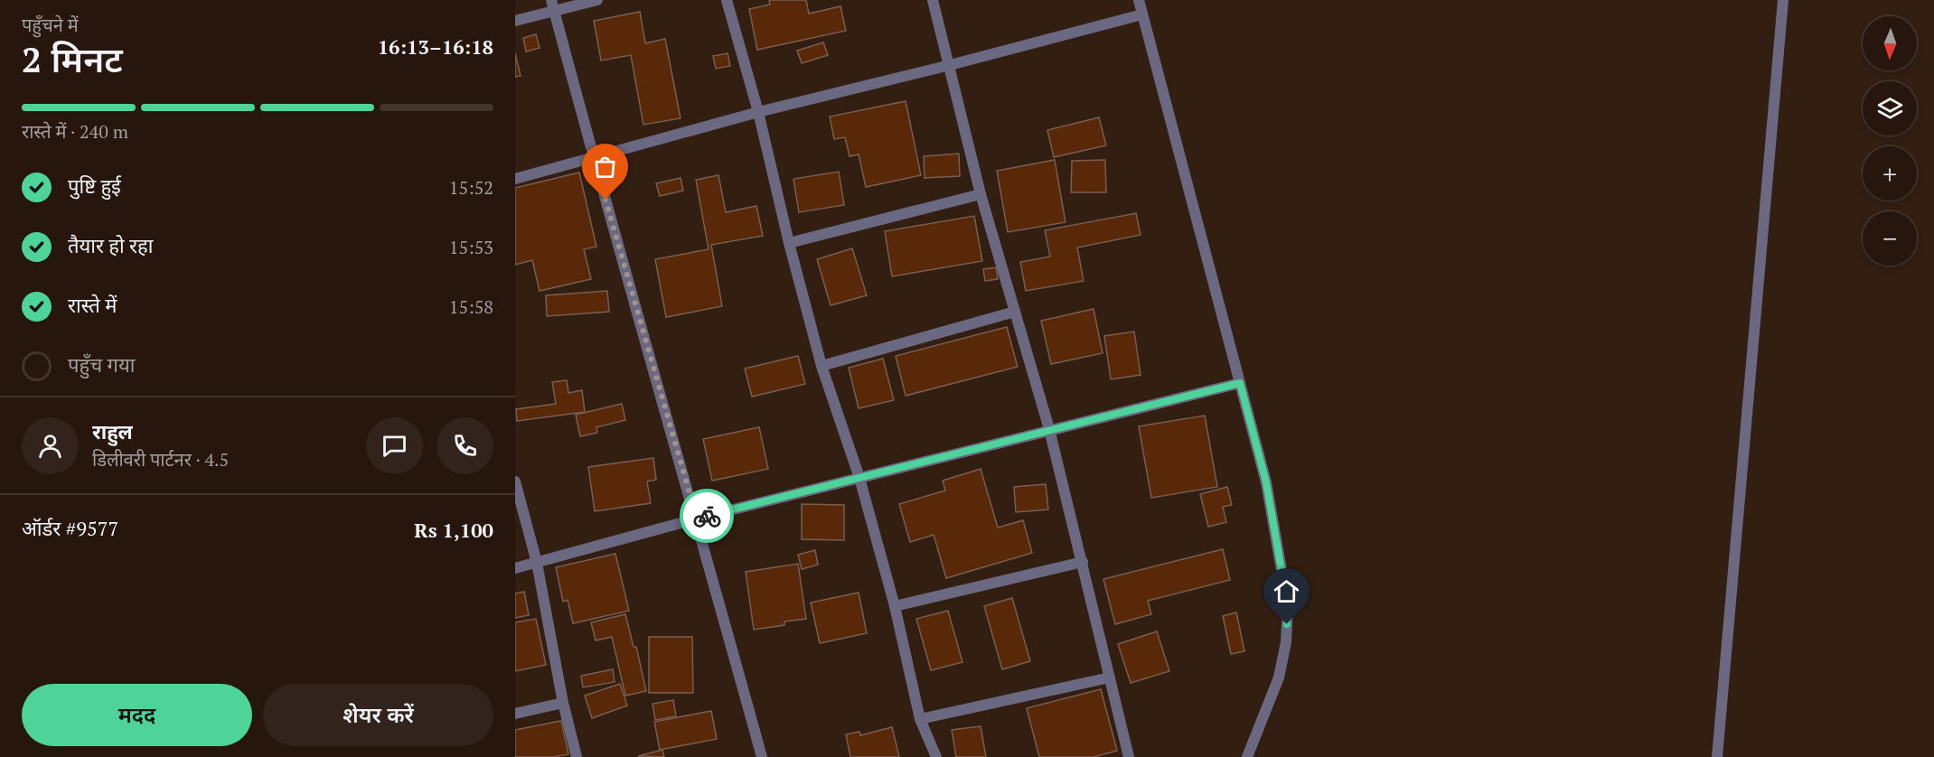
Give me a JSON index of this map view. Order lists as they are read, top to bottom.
{
  "north": "bottom",
  "page": {
    "heading": ["2 मिनट", "पहुँचने में", "16:13–16:18"],
    "panel": [
      "राहुल",
      "डिलीवरी पार्टनर · 4.5",
      "ऑर्डर #9577",
      "Rs 1,100"
    ],
    "map_buttons": ["+", "−"],
    "bar": "रास्ते में · 240 m",
    "list": [
      ["पुष्टि हुई", "15:52"],
      ["तैयार हो रहा", "15:53"],
      ["रास्ते में", "15:58"],
      "पहुँच गया"
    ],
    "buttons": ["मदद", "शेयर करें"]
  }
}
